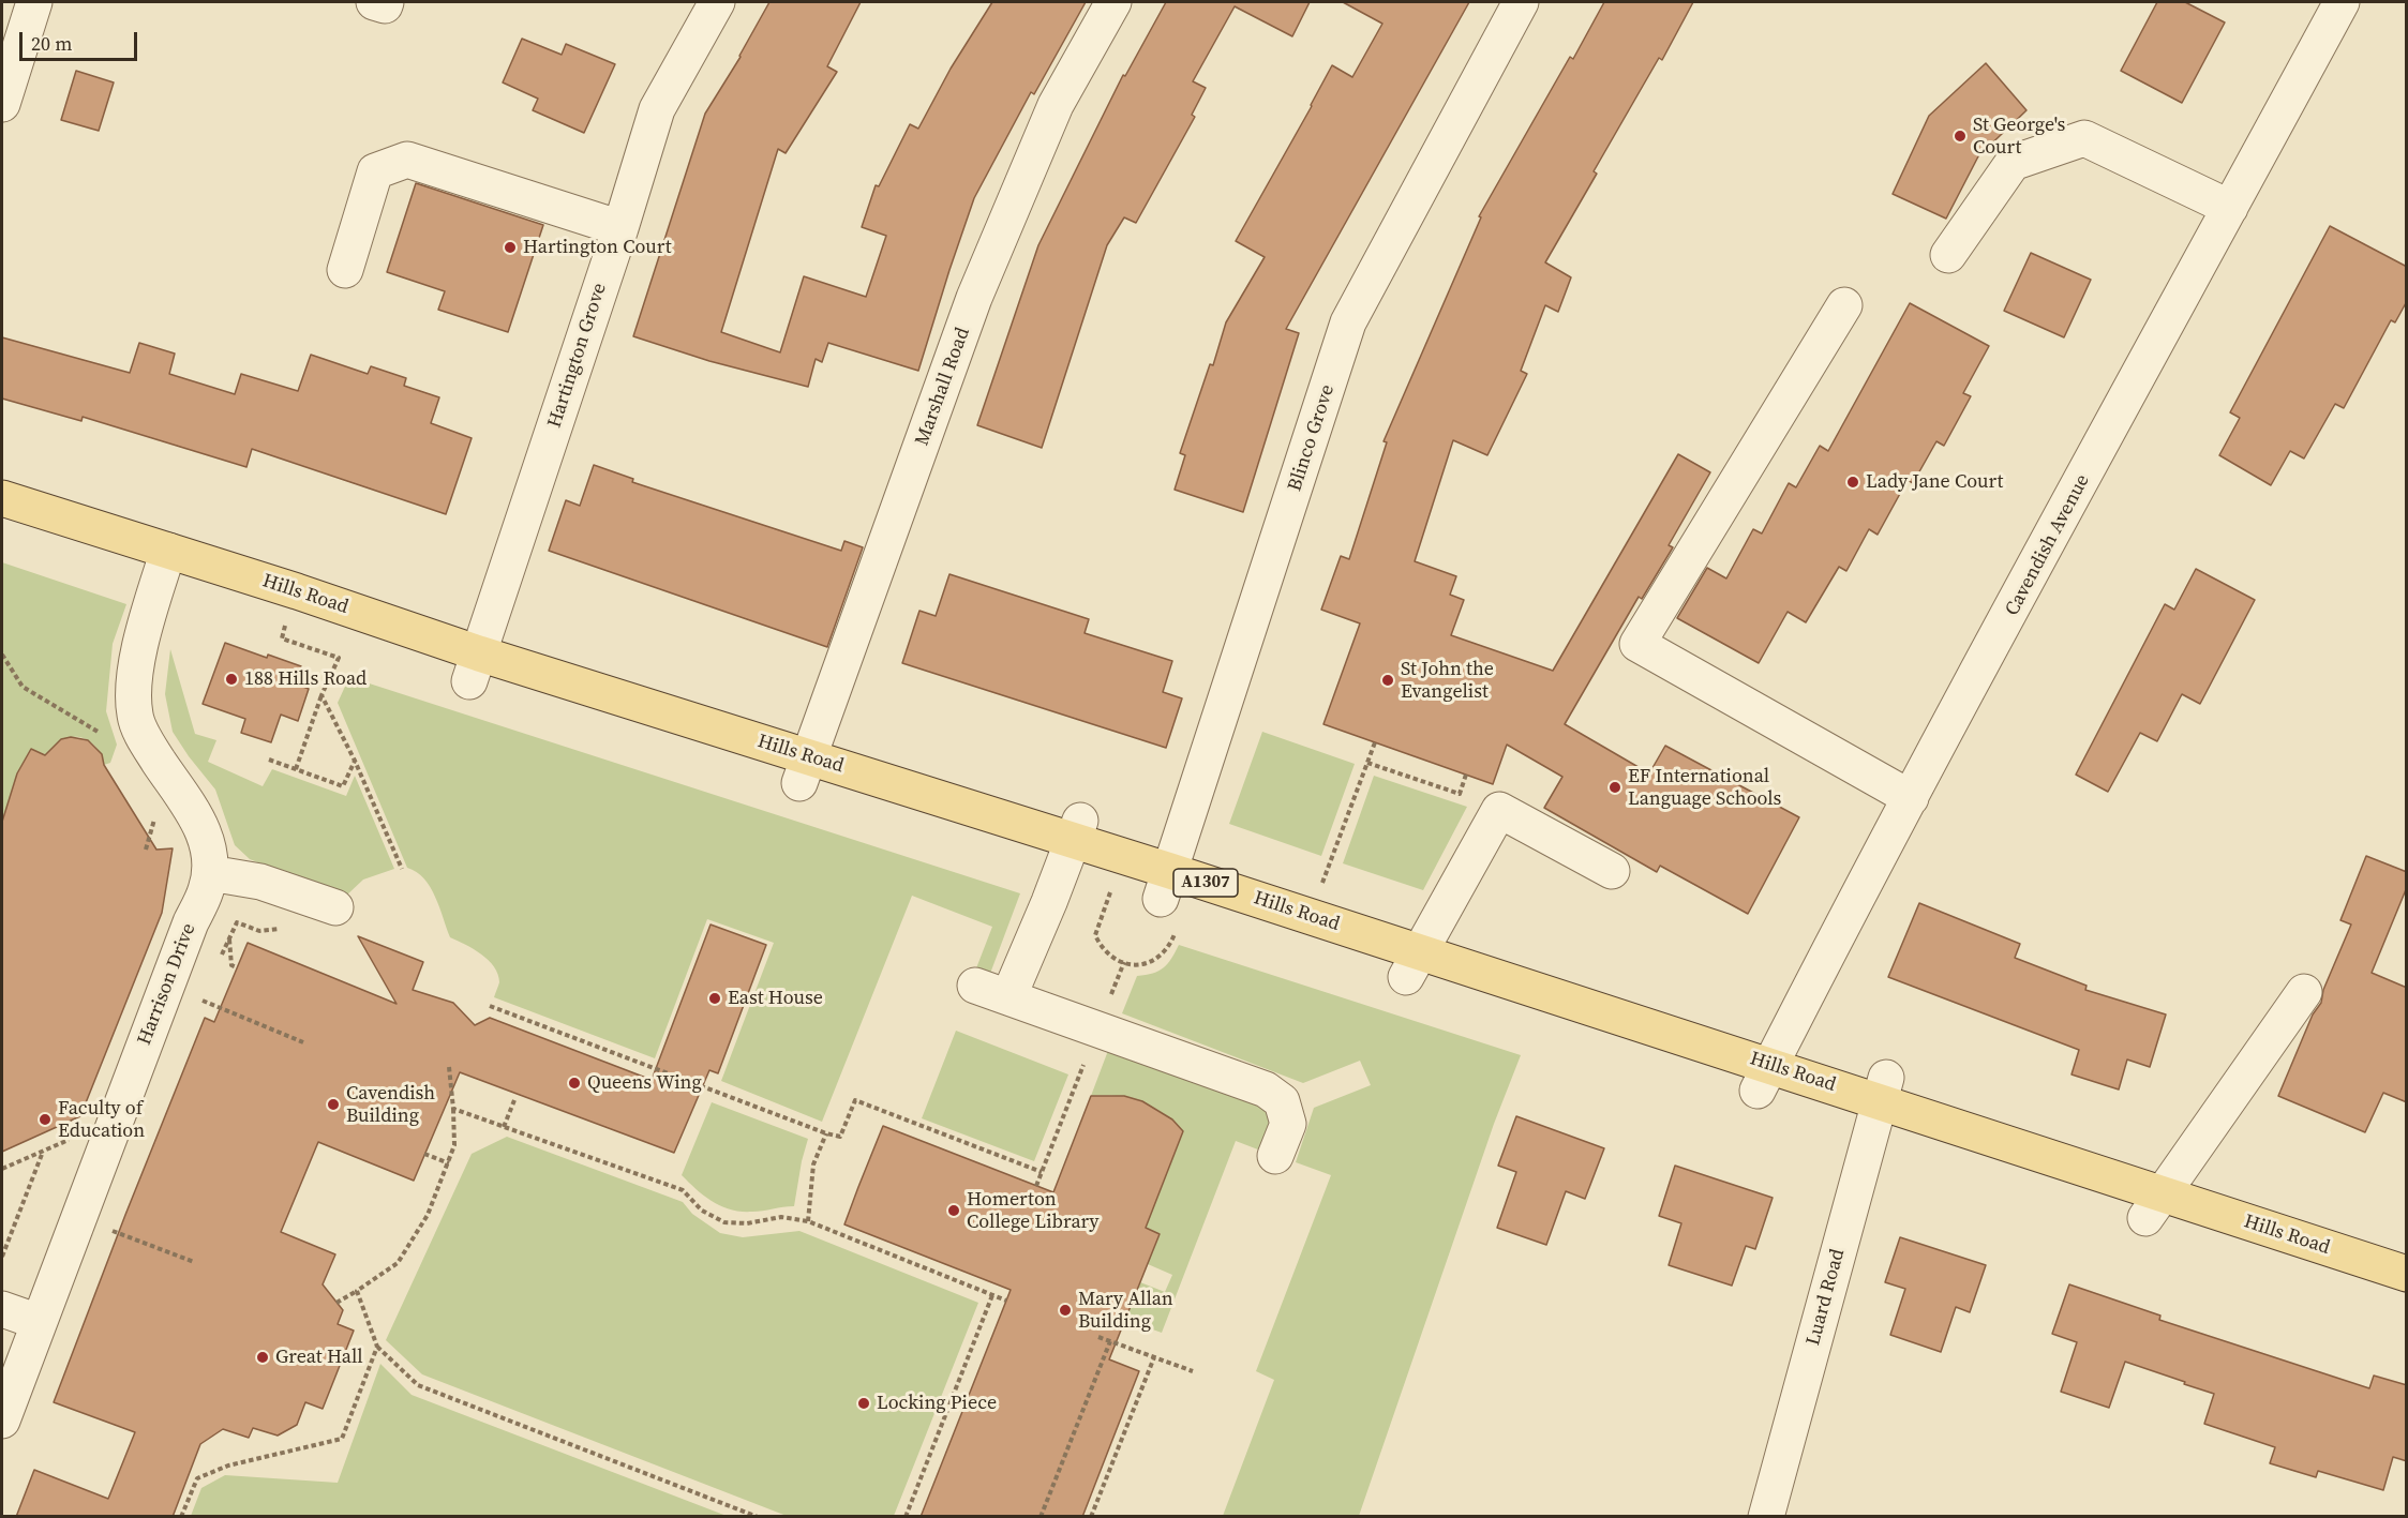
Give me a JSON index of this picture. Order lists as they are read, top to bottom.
{
  "streets": {
    "main road": ["Hills Road", "A1307"],
    "street": [
      "Hartington Grove",
      "Marshall Road",
      "Blinco Grove",
      "Cavendish Avenue",
      "Harrison Drive",
      "Luard Road"
    ]
  },
  "crossings": [
    ["Hartington Grove", "Hills Road"],
    ["Marshall Road", "Hills Road"],
    ["Blinco Grove", "Hills Road"],
    ["Cavendish Avenue", "Hills Road"],
    ["Hills Road", "Harrison Drive"],
    ["Hills Road", "Luard Road"]
  ],
  "places": [
    "St George's Court",
    "Hartington Court",
    "Lady Jane Court",
    "188 Hills Road",
    "St John the Evangelist",
    "EF International Language Schools",
    "East House",
    "Queens Wing",
    "Cavendish Building",
    "Faculty of Education",
    "Homerton College Library",
    "Mary Allan Building",
    "Great Hall",
    "Locking Piece"
  ],
  "scale_bar": "20 m"
}
